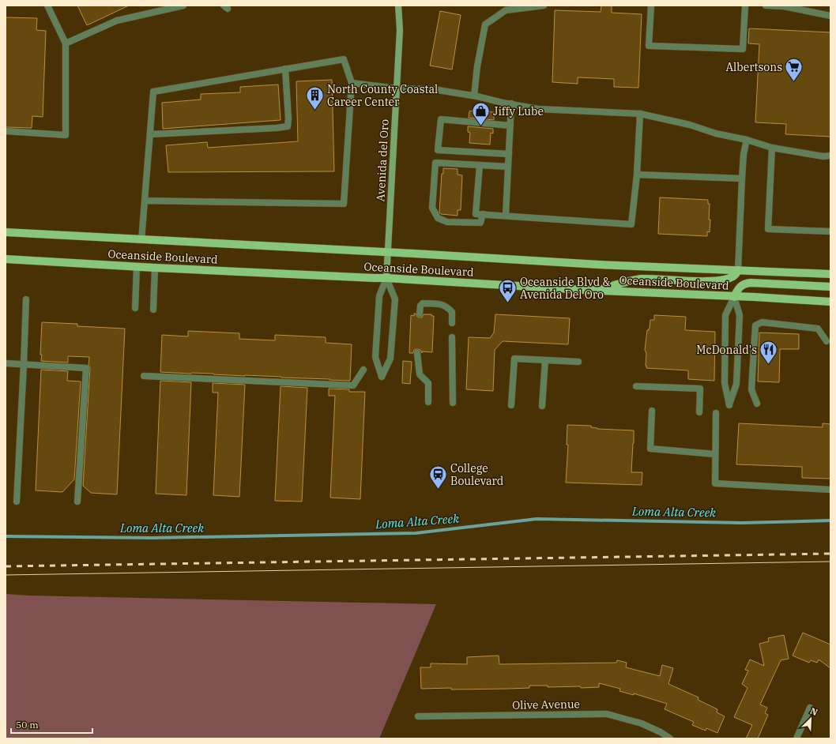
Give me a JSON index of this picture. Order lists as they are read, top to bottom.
{
  "streets": {
    "main road": ["Oceanside Boulevard"],
    "street": ["Avenida del Oro", "Olive Avenue"]
  },
  "crossings": [
    ["Avenida del Oro", "Oceanside Boulevard"]
  ],
  "water": ["Loma Alta Creek"],
  "places": {
    "supermarket": ["Albertsons"],
    "building": ["North County Coastal Career Center"],
    "shop": ["Jiffy Lube"],
    "bus stop": ["Oceanside Blvd & Avenida Del Oro"],
    "restaurant": ["McDonald's"],
    "station": ["College Boulevard"]
  },
  "scale_bar": "50 m",
  "north": "top right"
}
